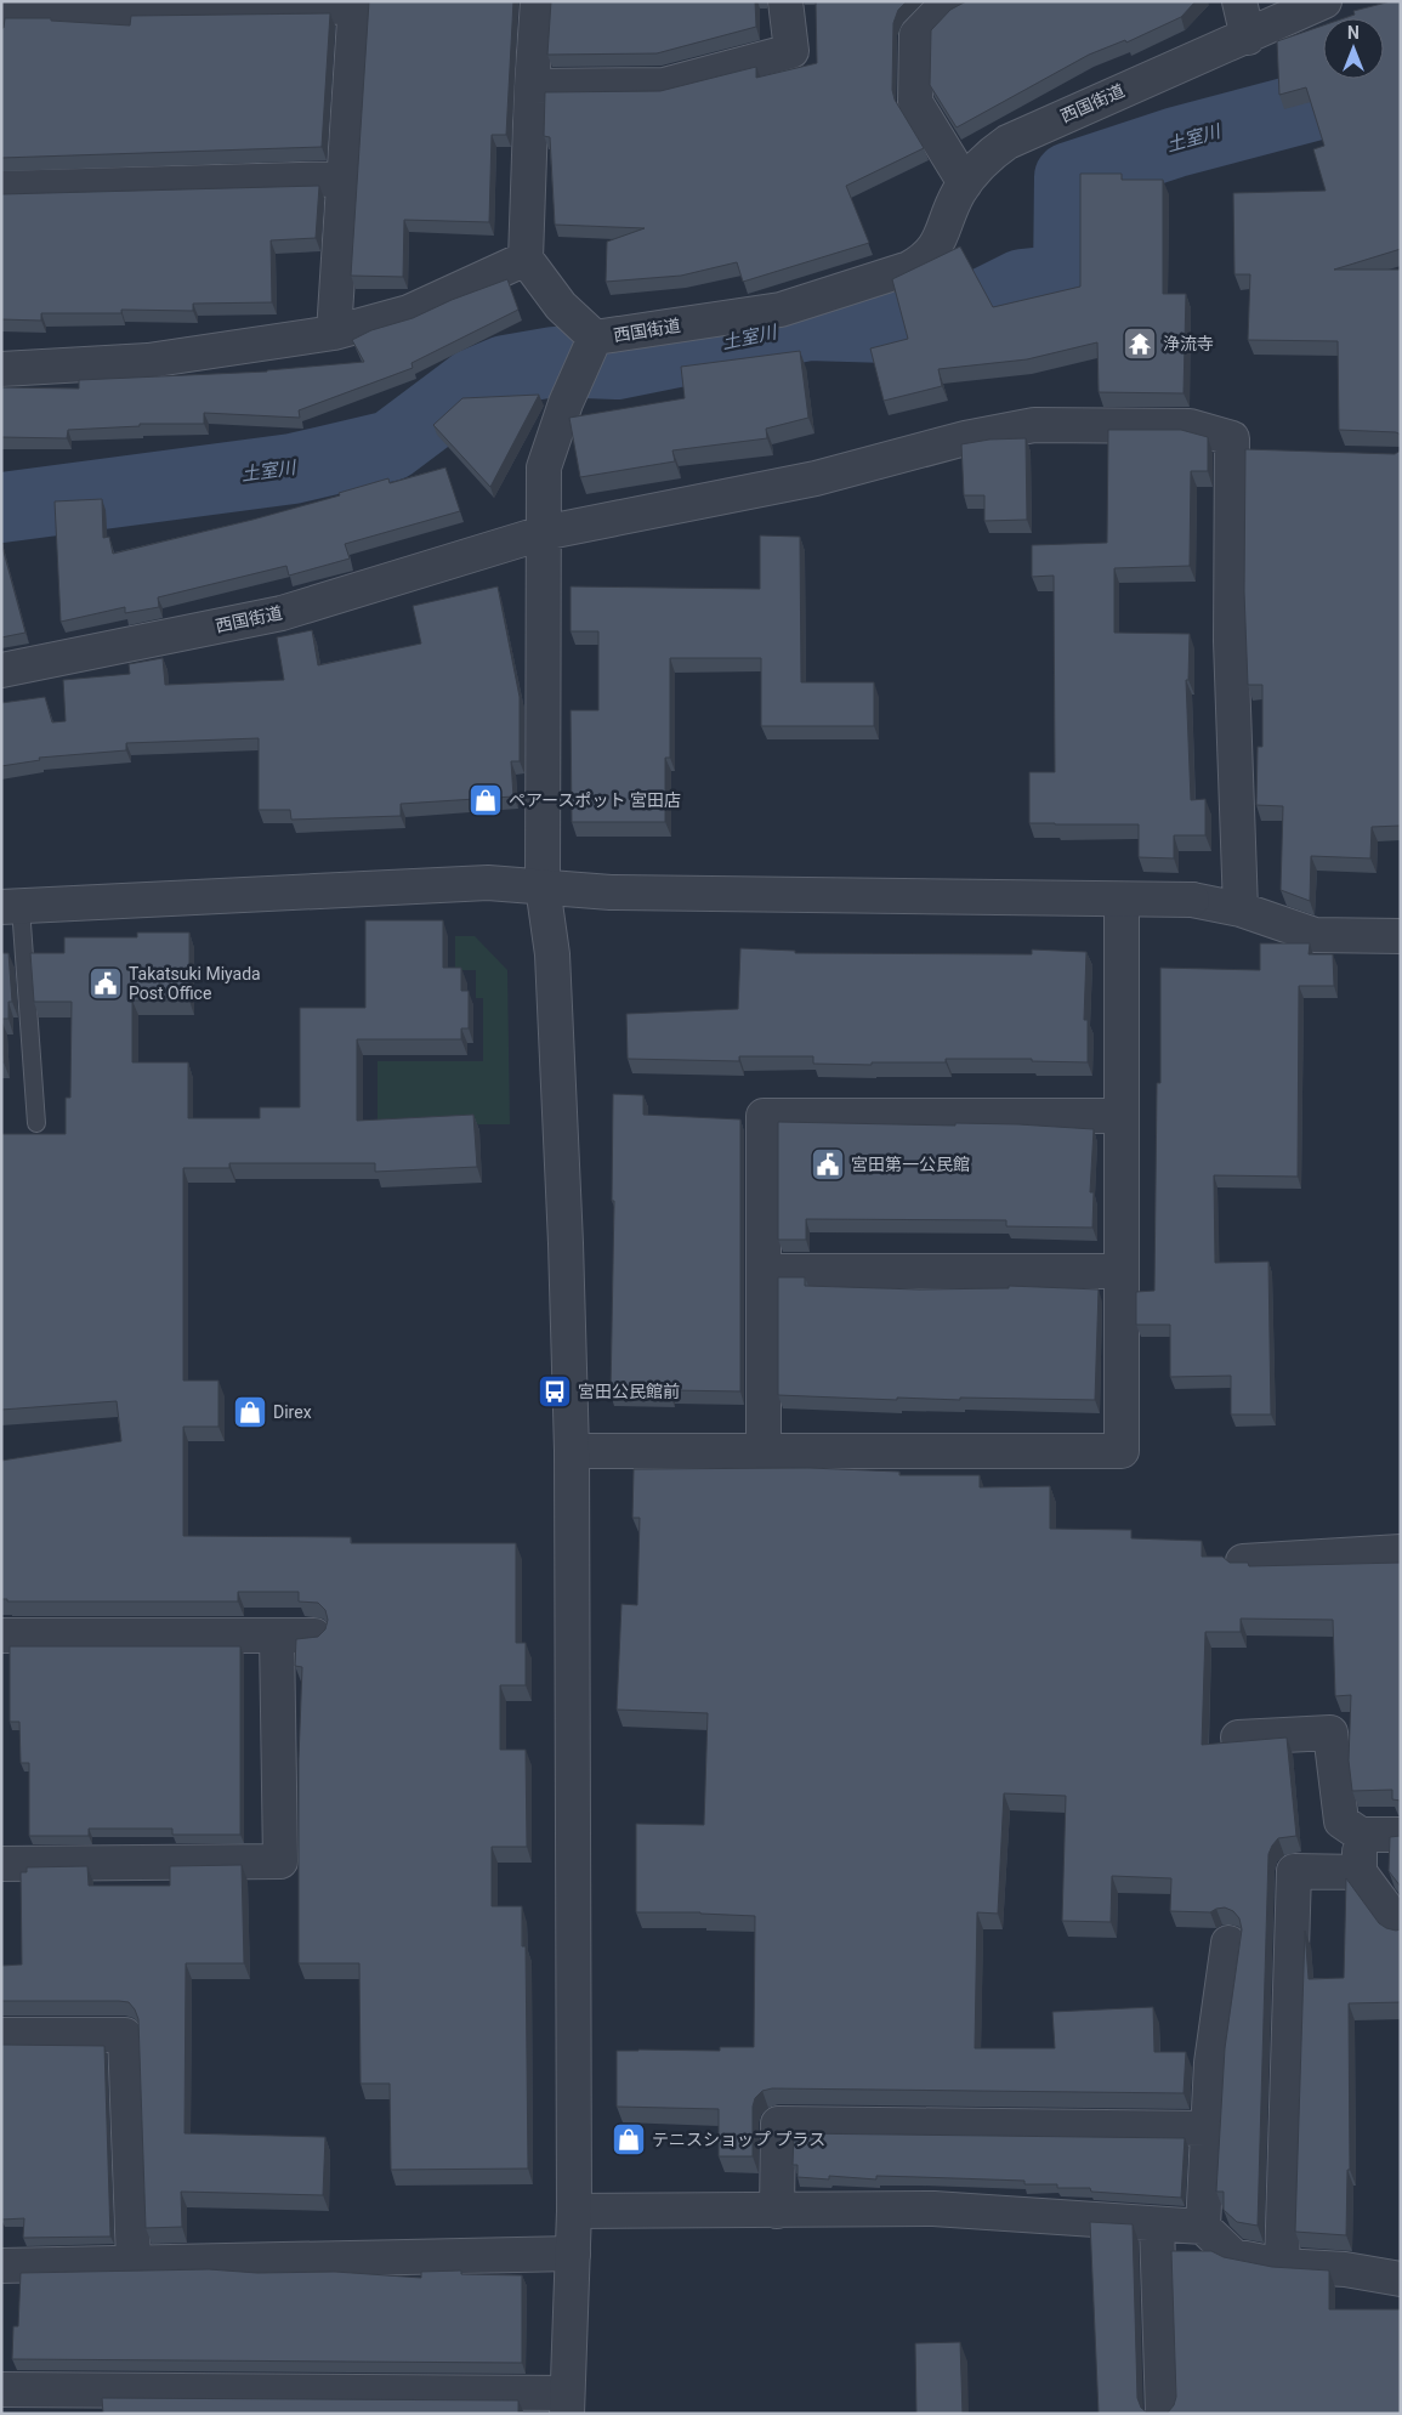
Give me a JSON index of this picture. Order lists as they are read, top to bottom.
{
  "streets": {
    "street": ["西国街道"]
  },
  "water": ["土室川"],
  "places": {
    "temple": ["浄流寺"],
    "shop": ["ペアースポット 宮田店", "Direx", "テニスショップ プラス"],
    "public building": ["Takatsuki Miyada Post Office", "宮田第一公民館"],
    "bus stop": ["宮田公民館前"]
  },
  "north": "top"
}
